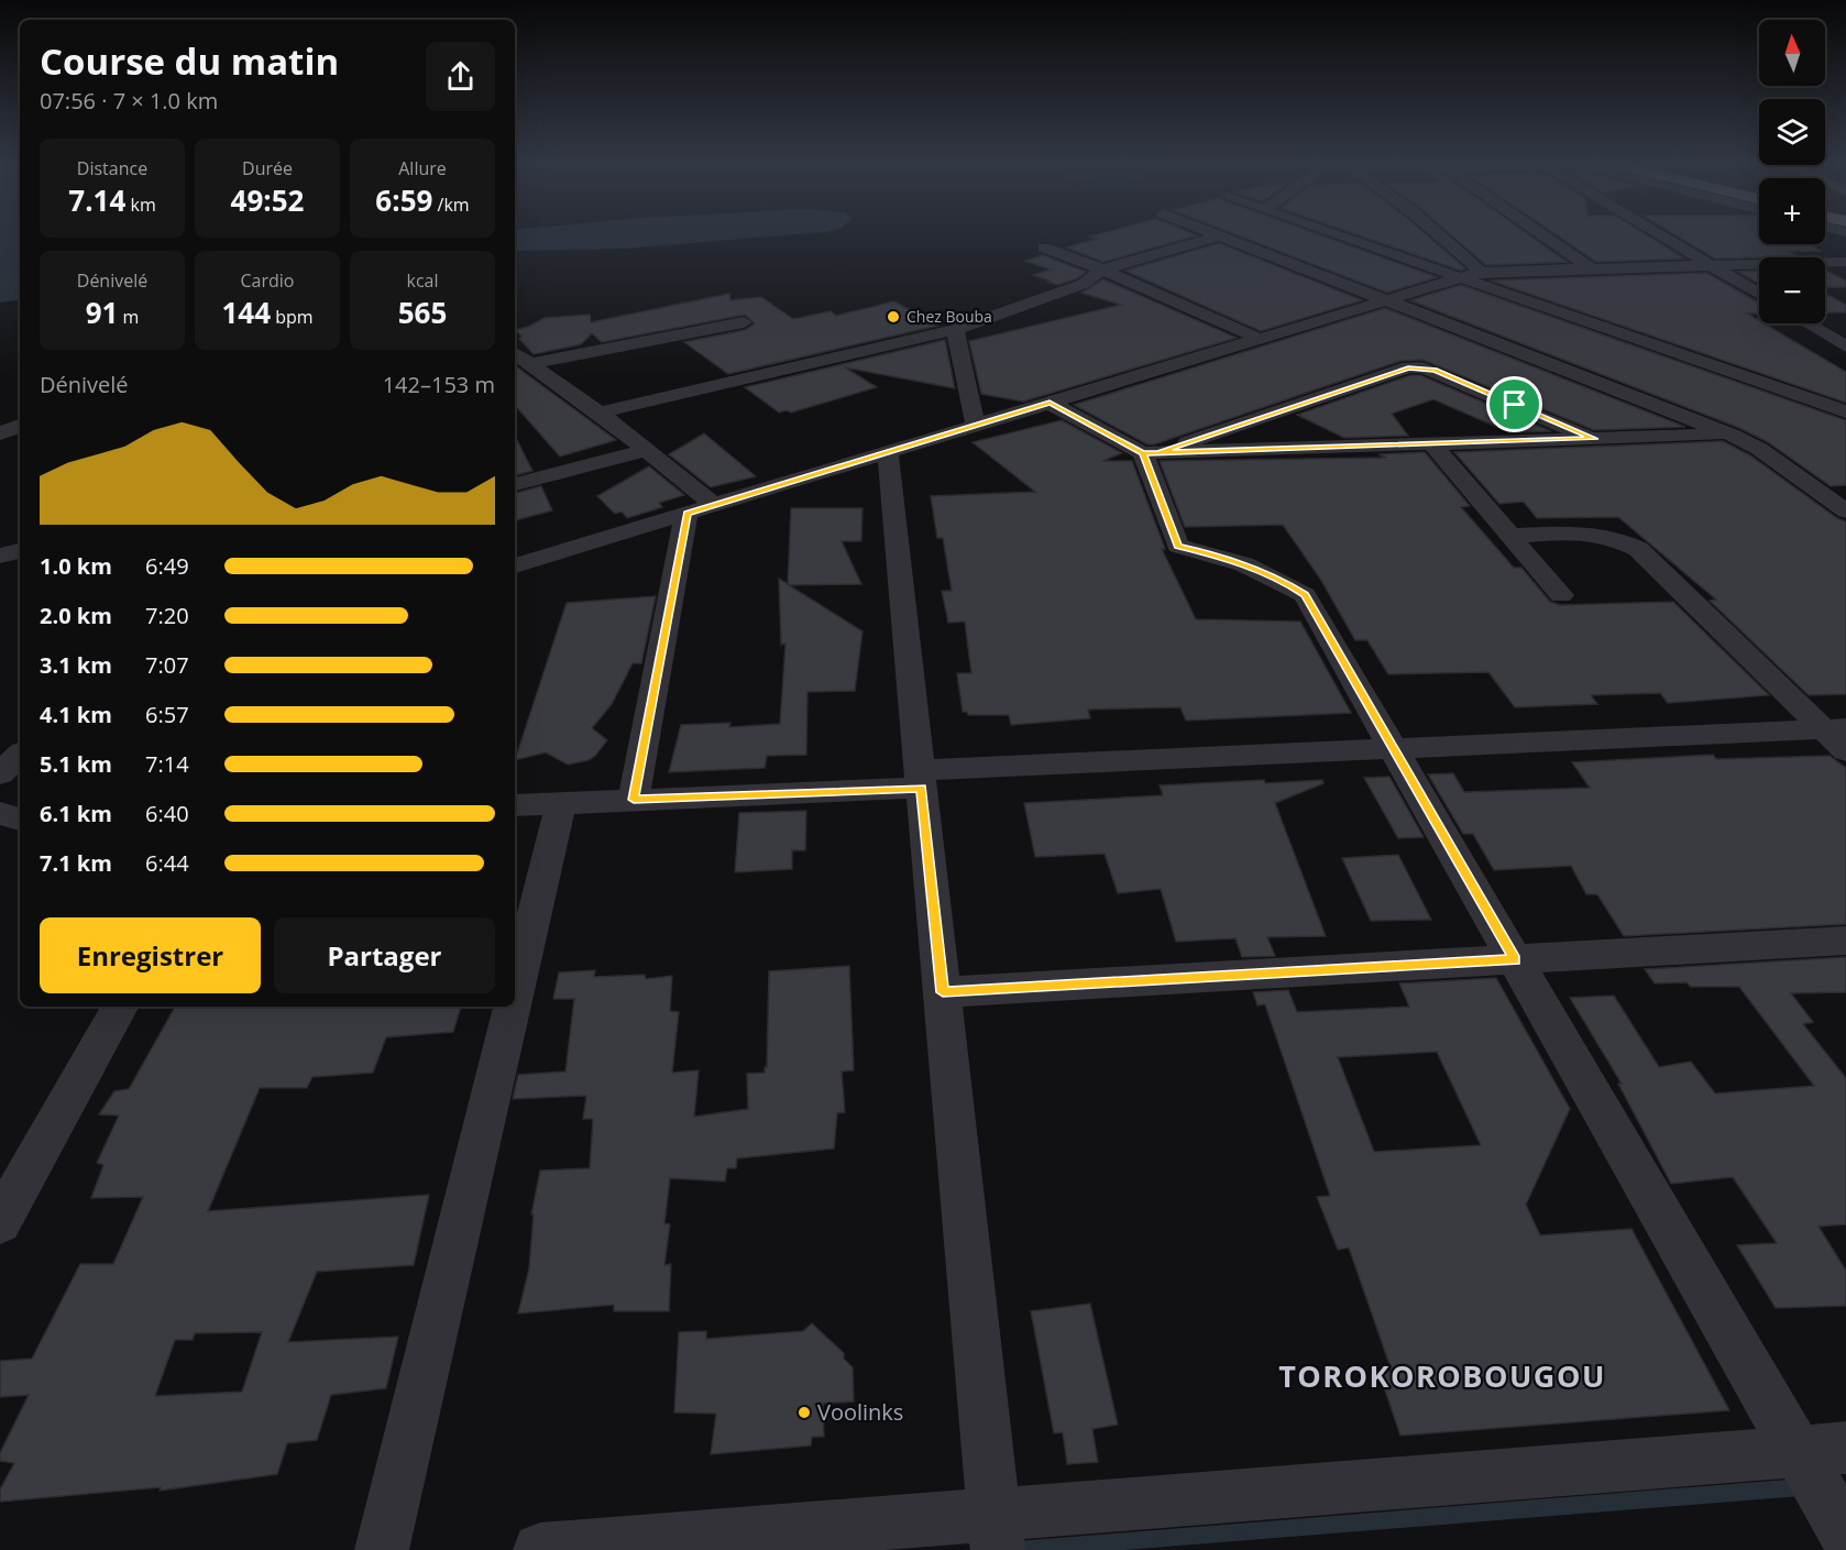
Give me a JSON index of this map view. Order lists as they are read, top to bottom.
{
  "districts": ["TOROKOROBOUGOU"],
  "places": ["Chez Bouba", "Voolinks"],
  "north": "top",
  "page": {
    "map_buttons": ["+", "−"],
    "heading": ["Course du matin", "07:56 · 7 × 1.0 km"],
    "stats": [
      ["Distance", "7.14 km"],
      ["Durée", "49:52"],
      ["Allure", "6:59 /km"],
      ["Dénivelé", "91 m"],
      ["Cardio", "144 bpm"],
      ["kcal", "565"]
    ],
    "chart": ["Dénivelé", "142–153 m"],
    "list": [
      {
        "name": "1.0 km",
        "note": "6:49"
      },
      {
        "name": "2.0 km",
        "note": "7:20"
      },
      {
        "name": "3.1 km",
        "note": "7:07"
      },
      {
        "name": "4.1 km",
        "note": "6:57"
      },
      {
        "name": "5.1 km",
        "note": "7:14"
      },
      {
        "name": "6.1 km",
        "note": "6:40"
      },
      {
        "name": "7.1 km",
        "note": "6:44"
      }
    ],
    "buttons": ["Enregistrer", "Partager"]
  }
}
